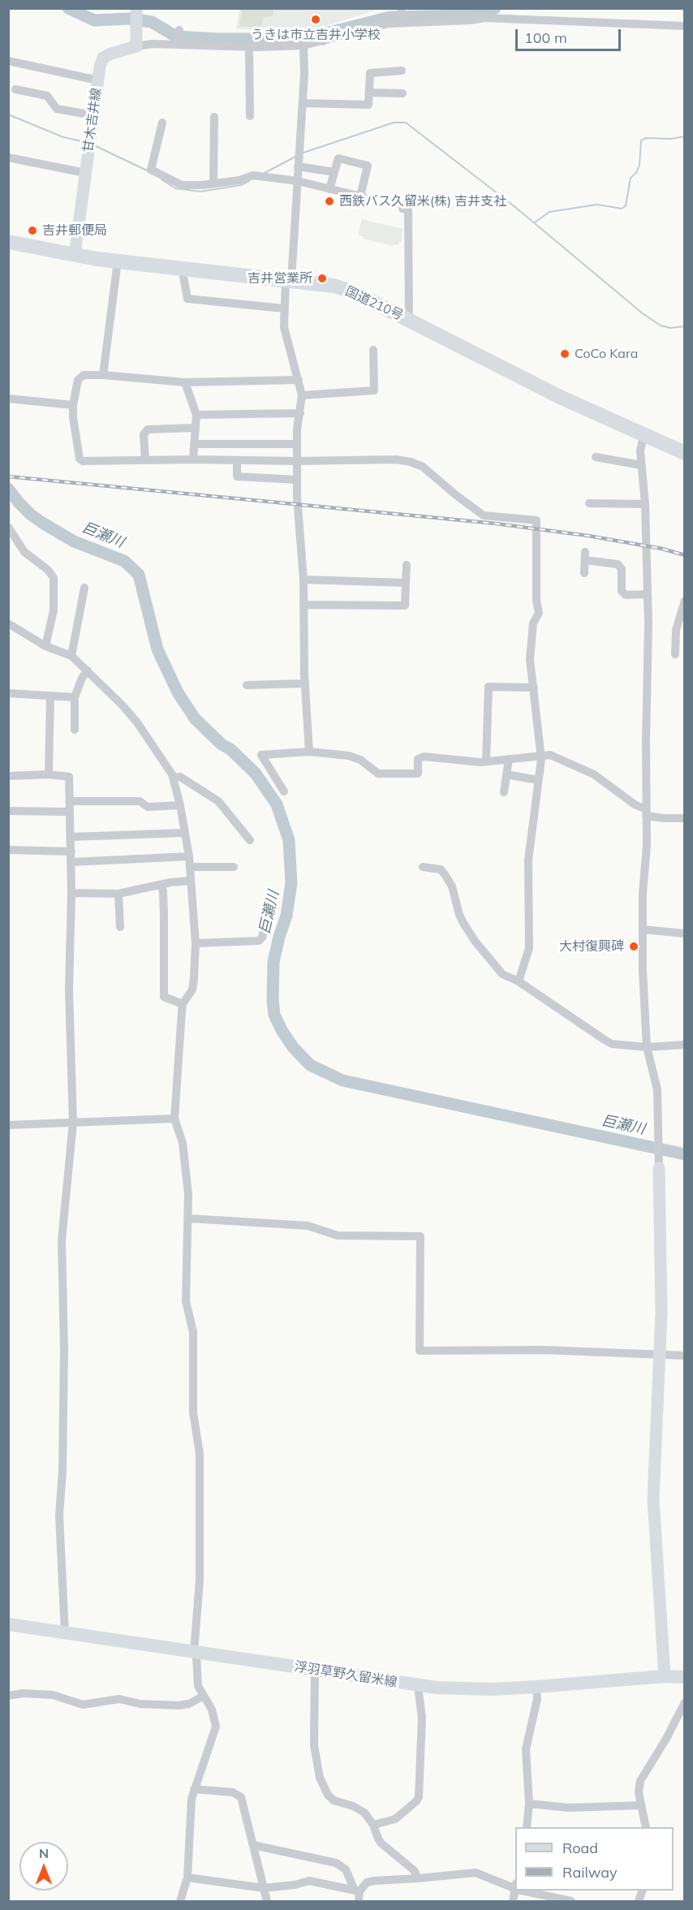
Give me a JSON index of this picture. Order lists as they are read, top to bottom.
{
  "streets": {
    "highway": ["国道210号"],
    "main road": ["浮羽草野久留米線"],
    "street": ["甘木吉井線"]
  },
  "crossings": [
    ["甘木吉井線", "国道210号"]
  ],
  "water": ["巨瀬川"],
  "places": [
    "うきは市立吉井小学校",
    "西鉄バス久留米(株) 吉井支社",
    "吉井郵便局",
    "吉井営業所",
    "CoCo Kara",
    "大村復興碑"
  ],
  "legend": ["Road", "Railway"],
  "scale_bar": "100 m",
  "north": "top"
}
